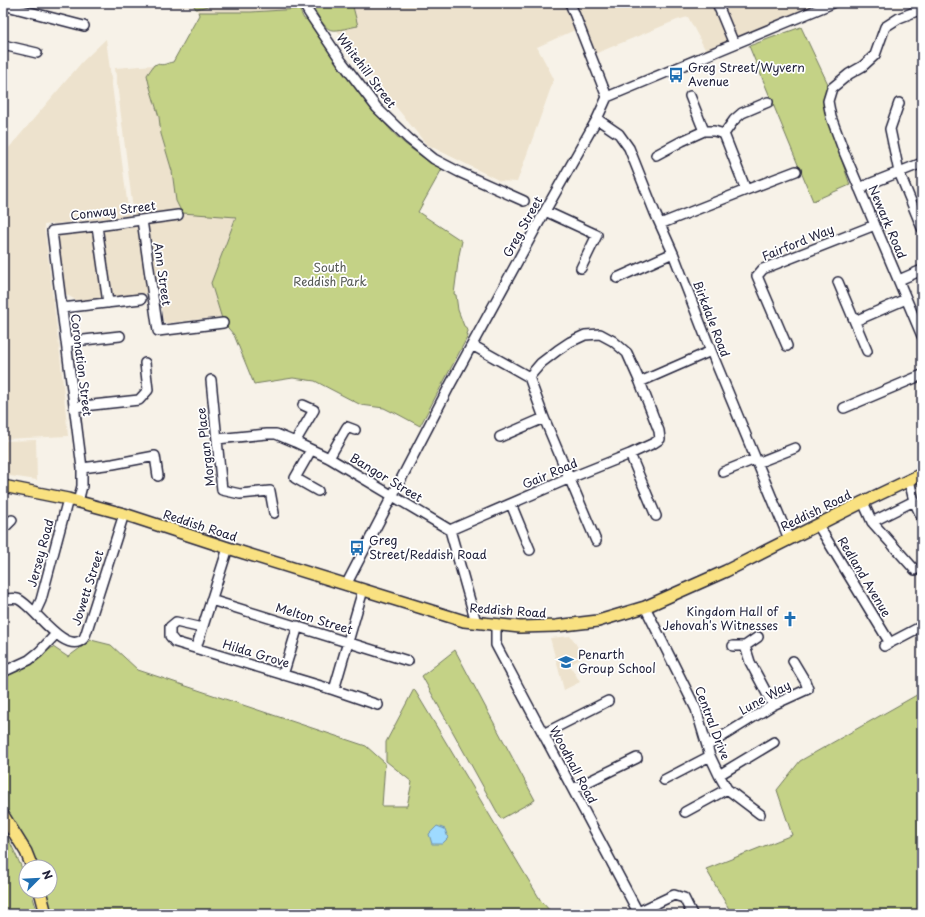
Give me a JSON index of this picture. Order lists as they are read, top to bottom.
{
  "streets": {
    "main road": ["Reddish Road"],
    "street": [
      "Whitehill Street",
      "Conway Street",
      "Newark Road",
      "Greg Street",
      "Fairford Way",
      "Ann Street",
      "Birkdale Road",
      "Coronation Street",
      "Morgan Place",
      "Gair Road",
      "Bangor Street",
      "Jersey Road",
      "Redland Avenue",
      "Jowett Street",
      "Melton Street",
      "Hilda Grove",
      "Lune Way",
      "Central Drive",
      "Woodhall Road"
    ]
  },
  "crossings": [
    ["Conway Street", "Ann Street"],
    ["Conway Street", "Coronation Street"],
    ["Newark Road", "Fairford Way"],
    ["Greg Street", "Birkdale Road"],
    ["Greg Street", "Bangor Street"],
    ["Greg Street", "Reddish Road"],
    ["Birkdale Road", "Reddish Road"],
    ["Coronation Street", "Reddish Road"],
    ["Coronation Street", "Jersey Road"],
    ["Morgan Place", "Bangor Street"],
    ["Gair Road", "Bangor Street"],
    ["Reddish Road", "Jersey Road"],
    ["Reddish Road", "Redland Avenue"],
    ["Reddish Road", "Jowett Street"],
    ["Reddish Road", "Central Drive"],
    ["Reddish Road", "Woodhall Road"],
    ["Lune Way", "Central Drive"]
  ],
  "parks": ["South Reddish Park"],
  "places": {
    "bus stop": ["Greg Street/Wyvern Avenue", "Greg Street/Reddish Road"],
    "church": ["Kingdom Hall of Jehovah's Witnesses"],
    "school or university": ["Penarth Group School"]
  },
  "north": "top right"
}
